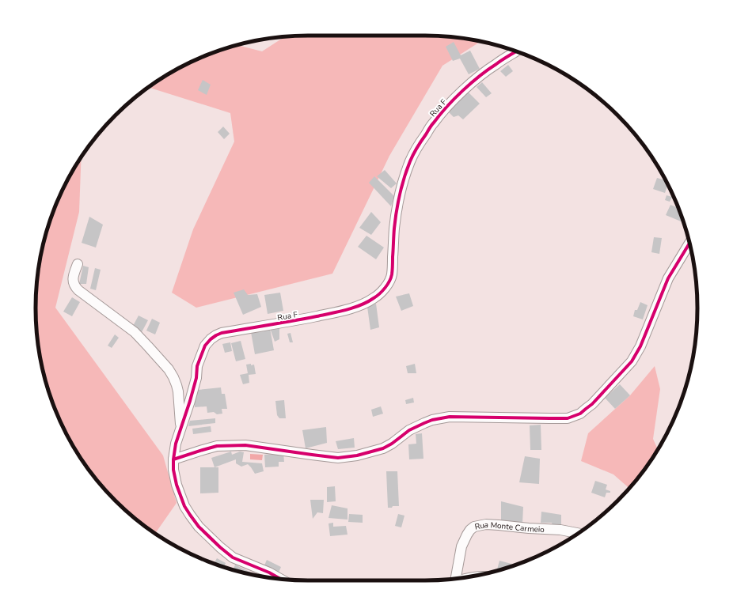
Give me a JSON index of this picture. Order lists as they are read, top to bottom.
{
  "streets": {
    "street": ["Rua F", "Rua Monte Carmeio"]
  }
}
